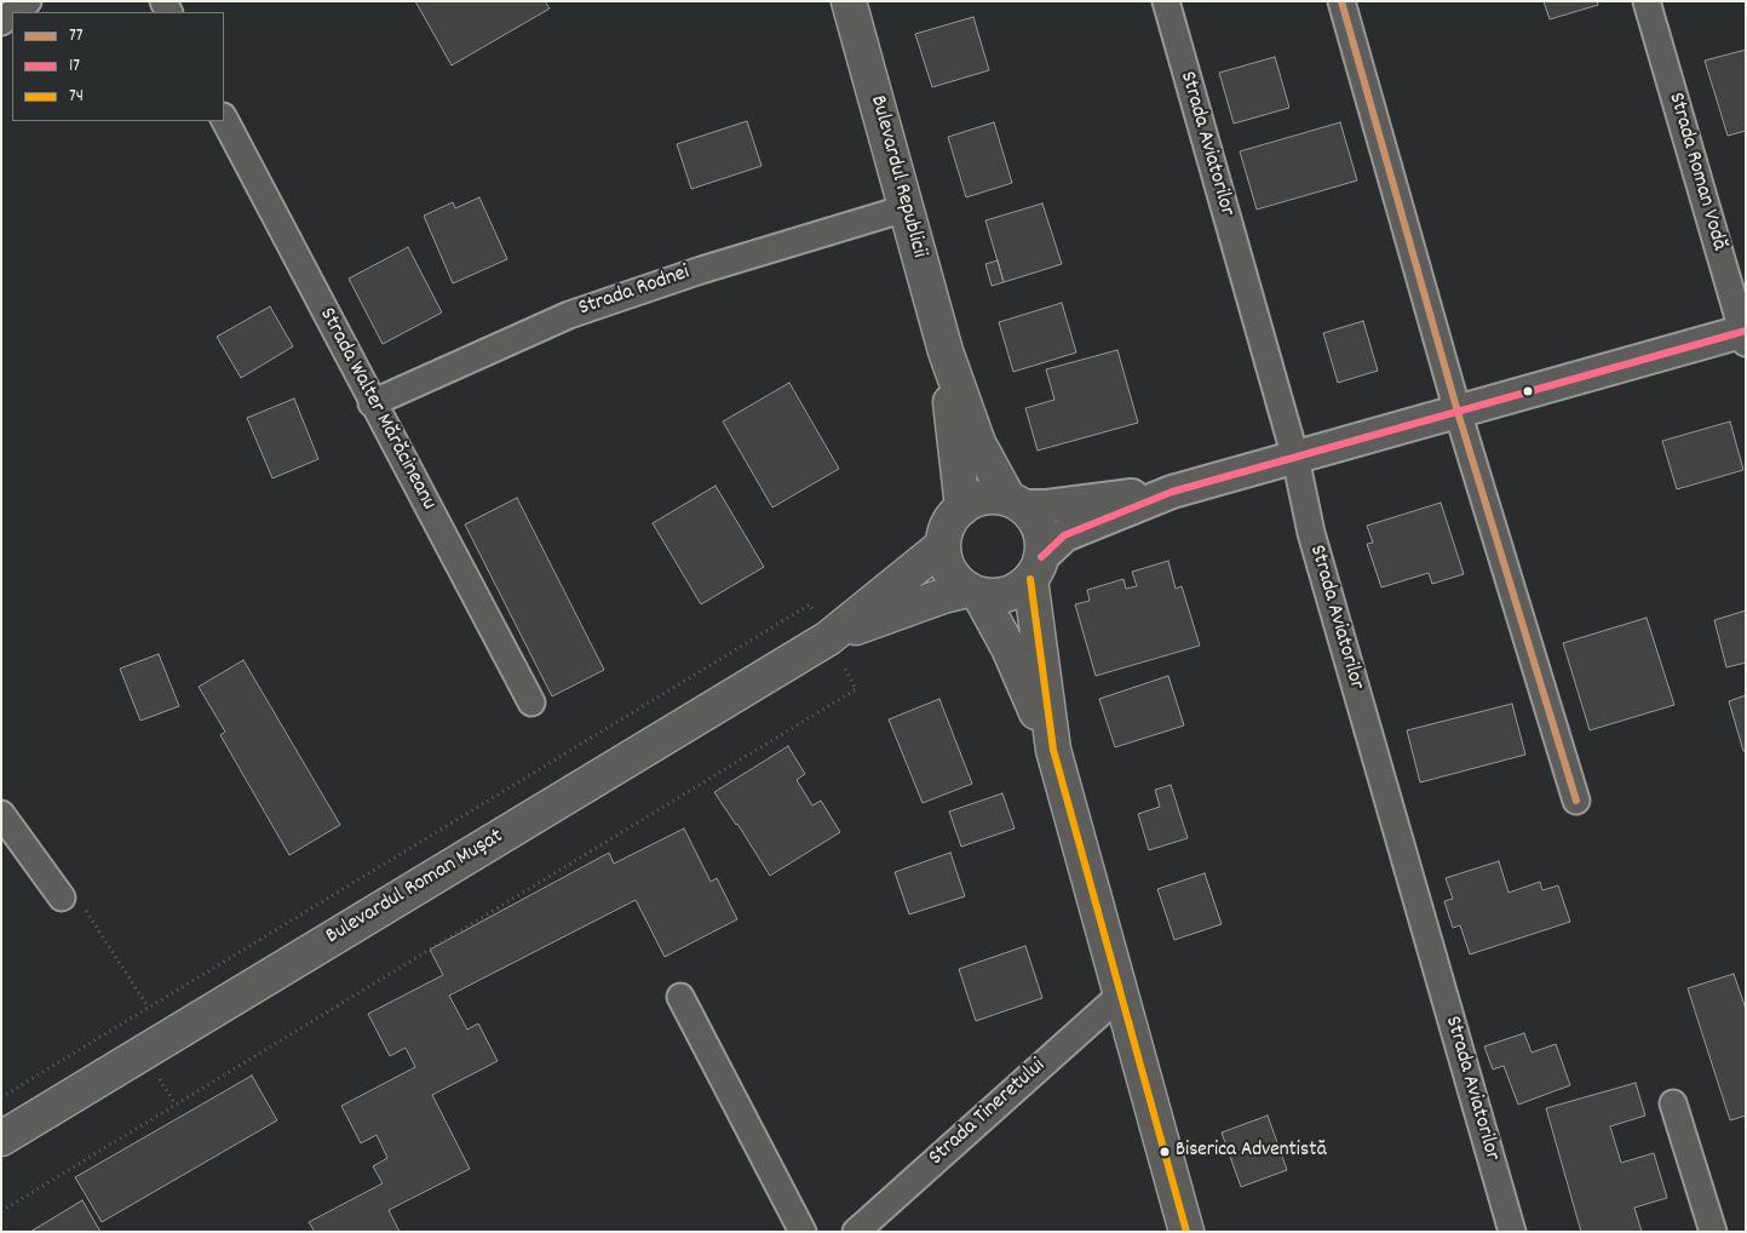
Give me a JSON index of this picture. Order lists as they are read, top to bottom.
{
  "streets": {
    "main road": ["Bulevardul Republicii", "Bulevardul Roman Mușat"],
    "street": [
      "Strada Aviatorilor",
      "Strada Roman Vodă",
      "Strada Rodnei",
      "Strada Walter Mărăcineanu",
      "Strada Tineretului"
    ]
  },
  "crossings": [
    ["Bulevardul Republicii", "Strada Rodnei"],
    ["Bulevardul Republicii", "Bulevardul Roman Mușat"],
    ["Strada Rodnei", "Strada Walter Mărăcineanu"]
  ],
  "places": ["Biserica Adventistă"],
  "lines": ["transit line 77", "transit line 17", "transit line 74"],
  "legend": ["77", "17", "74"]
}
